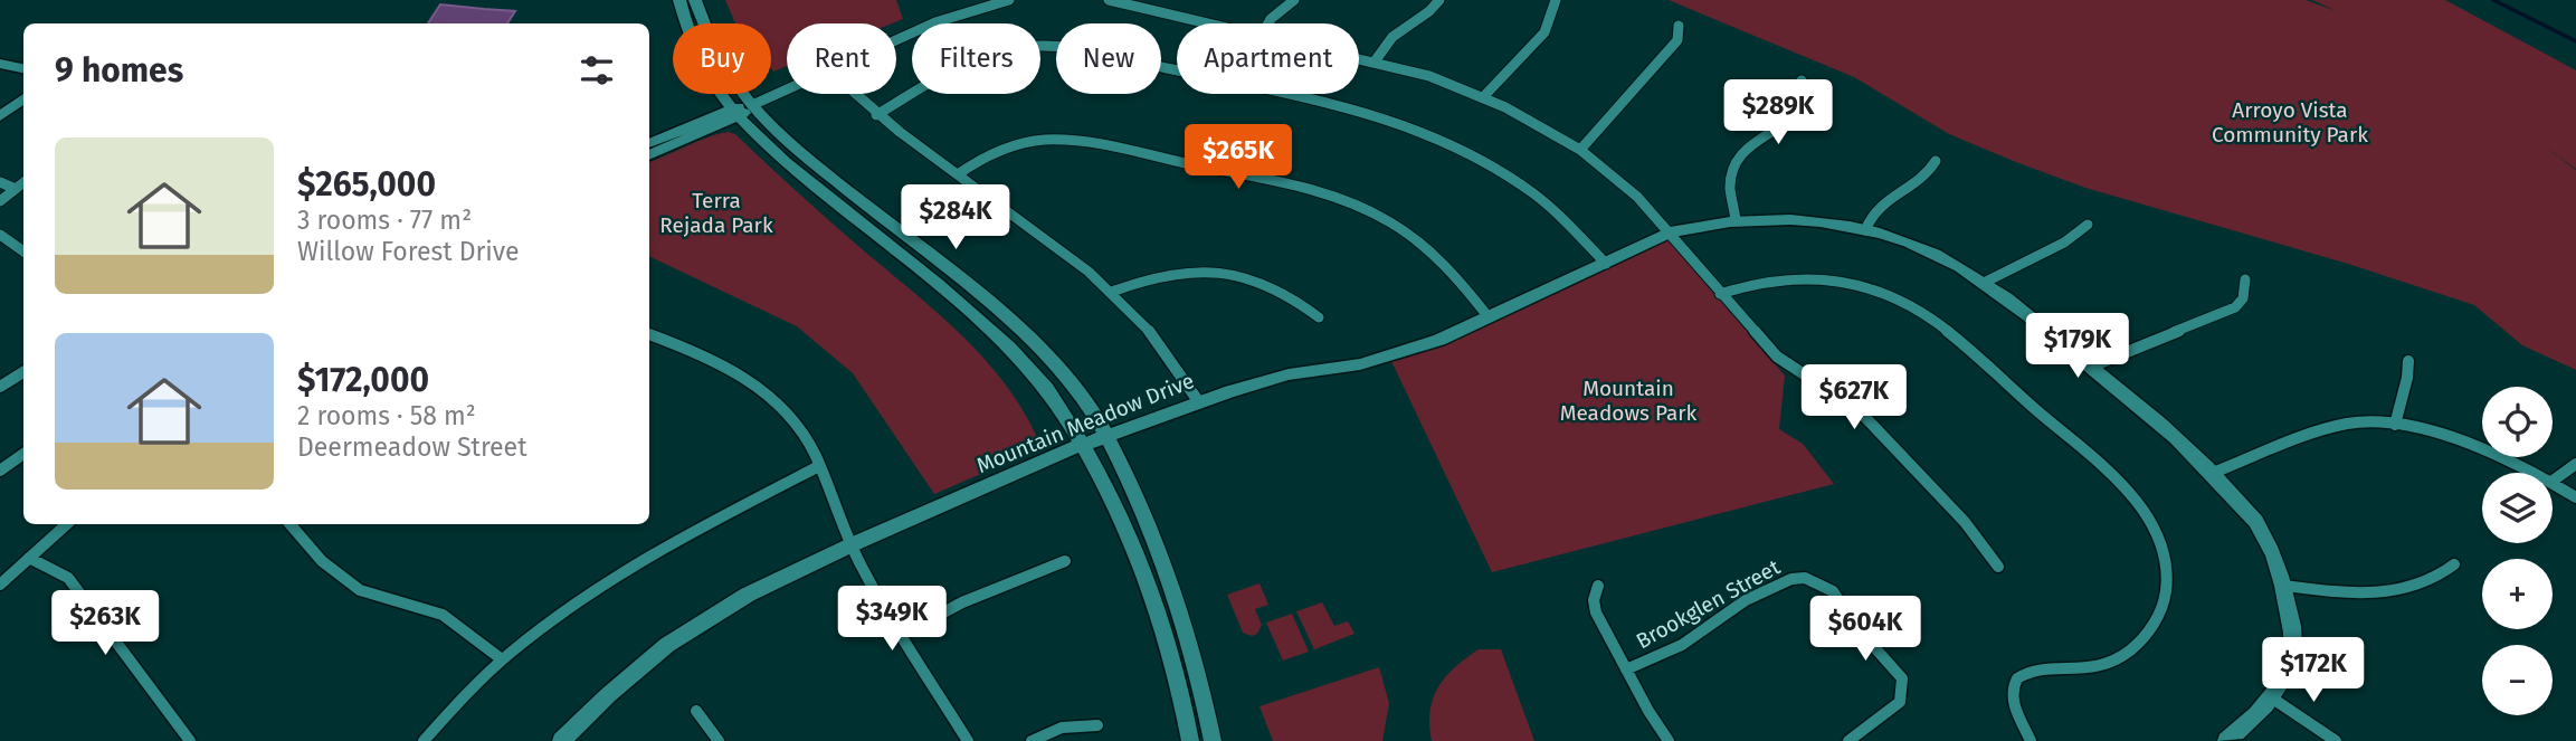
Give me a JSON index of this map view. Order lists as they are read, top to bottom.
{
  "streets": {
    "street": ["Mountain Meadow Drive", "Brookglen Street"]
  },
  "parks": ["Arroyo Vista Community Park", "Terra Rejada Park", "Mountain Meadows Park"],
  "page": {
    "chip": [
      "Buy",
      "Rent",
      "Filters",
      "New",
      "Apartment"
    ],
    "heading": "9 homes",
    "price": [
      "$289K",
      "$265K",
      "$284K",
      "$179K",
      "$627K",
      "$349K",
      "$263K",
      "$604K",
      "$172K"
    ],
    "list": [
      {
        "name": "$265,000",
        "note": "3 rooms · 77 m² · Willow Forest Drive"
      },
      {
        "name": "$172,000",
        "note": "2 rooms · 58 m² · Deermeadow Street"
      }
    ],
    "map_buttons": ["+", "−"]
  }
}
